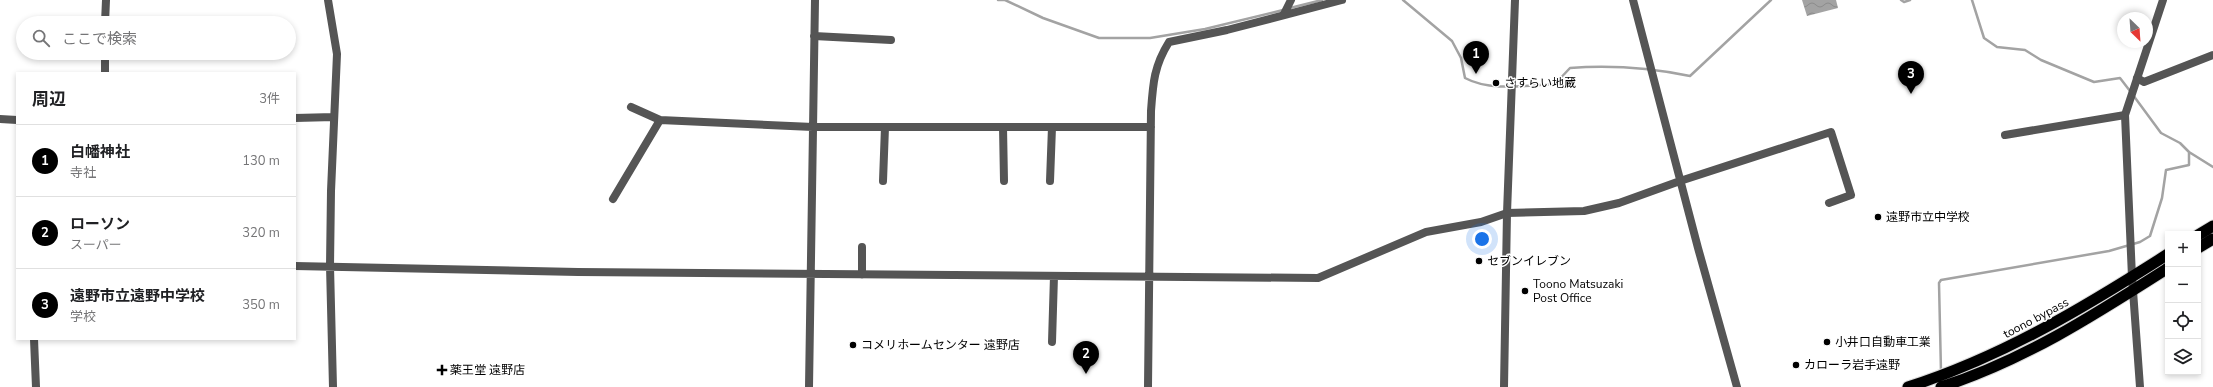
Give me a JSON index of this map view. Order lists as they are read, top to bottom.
{
  "streets": {
    "highway": ["toono bypass"]
  },
  "places": {
    "other": [
      "さすらい地蔵",
      "遠野市立中学校",
      "セブンイレブン",
      "Toono Matsuzaki Post Office",
      "小井口自動車工業",
      "コメリホームセンター 遠野店",
      "カローラ岩手遠野"
    ],
    "health": ["薬王堂 遠野店"]
  },
  "north": "bottom right",
  "page": {
    "search": "ここで検索",
    "pins": ["1", "3", "2"],
    "heading": ["周辺", "3件"],
    "list": [
      {
        "mark": "1",
        "name": "白幡神社",
        "note": "寺社",
        "value": "130 m"
      },
      {
        "mark": "2",
        "name": "ローソン",
        "note": "スーパー",
        "value": "320 m"
      },
      {
        "mark": "3",
        "name": "遠野市立遠野中学校",
        "note": "学校",
        "value": "350 m"
      }
    ],
    "map_buttons": ["+", "−"]
  }
}
